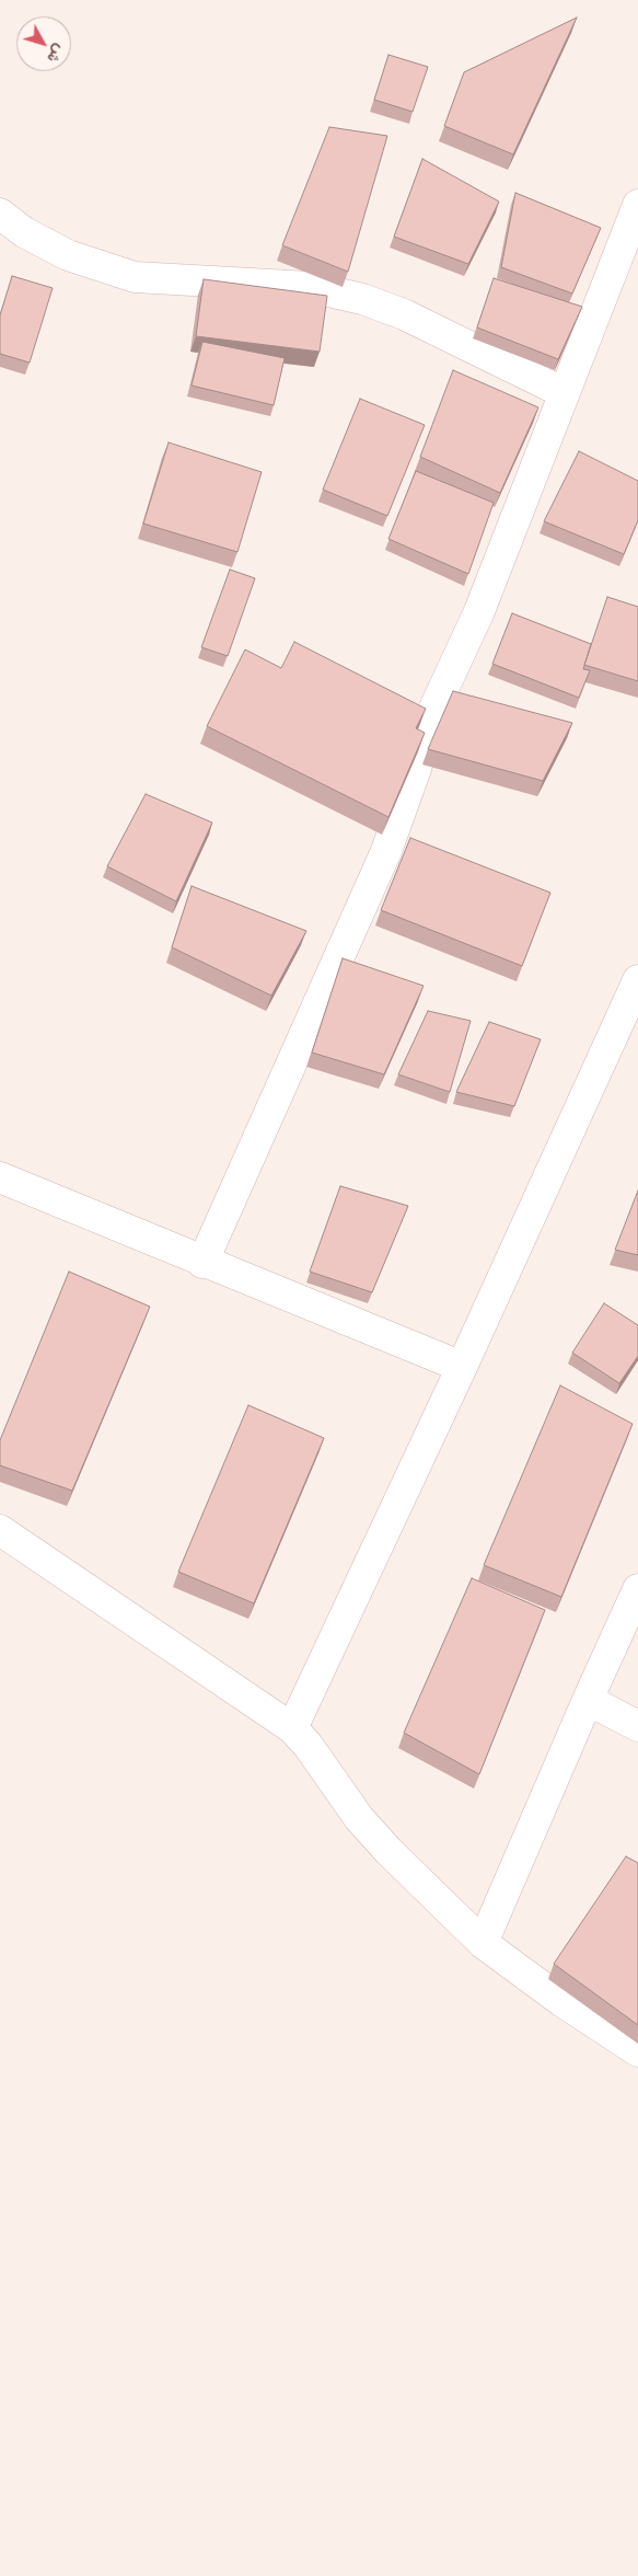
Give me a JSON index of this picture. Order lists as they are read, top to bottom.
{
  "north": "bottom right"
}
